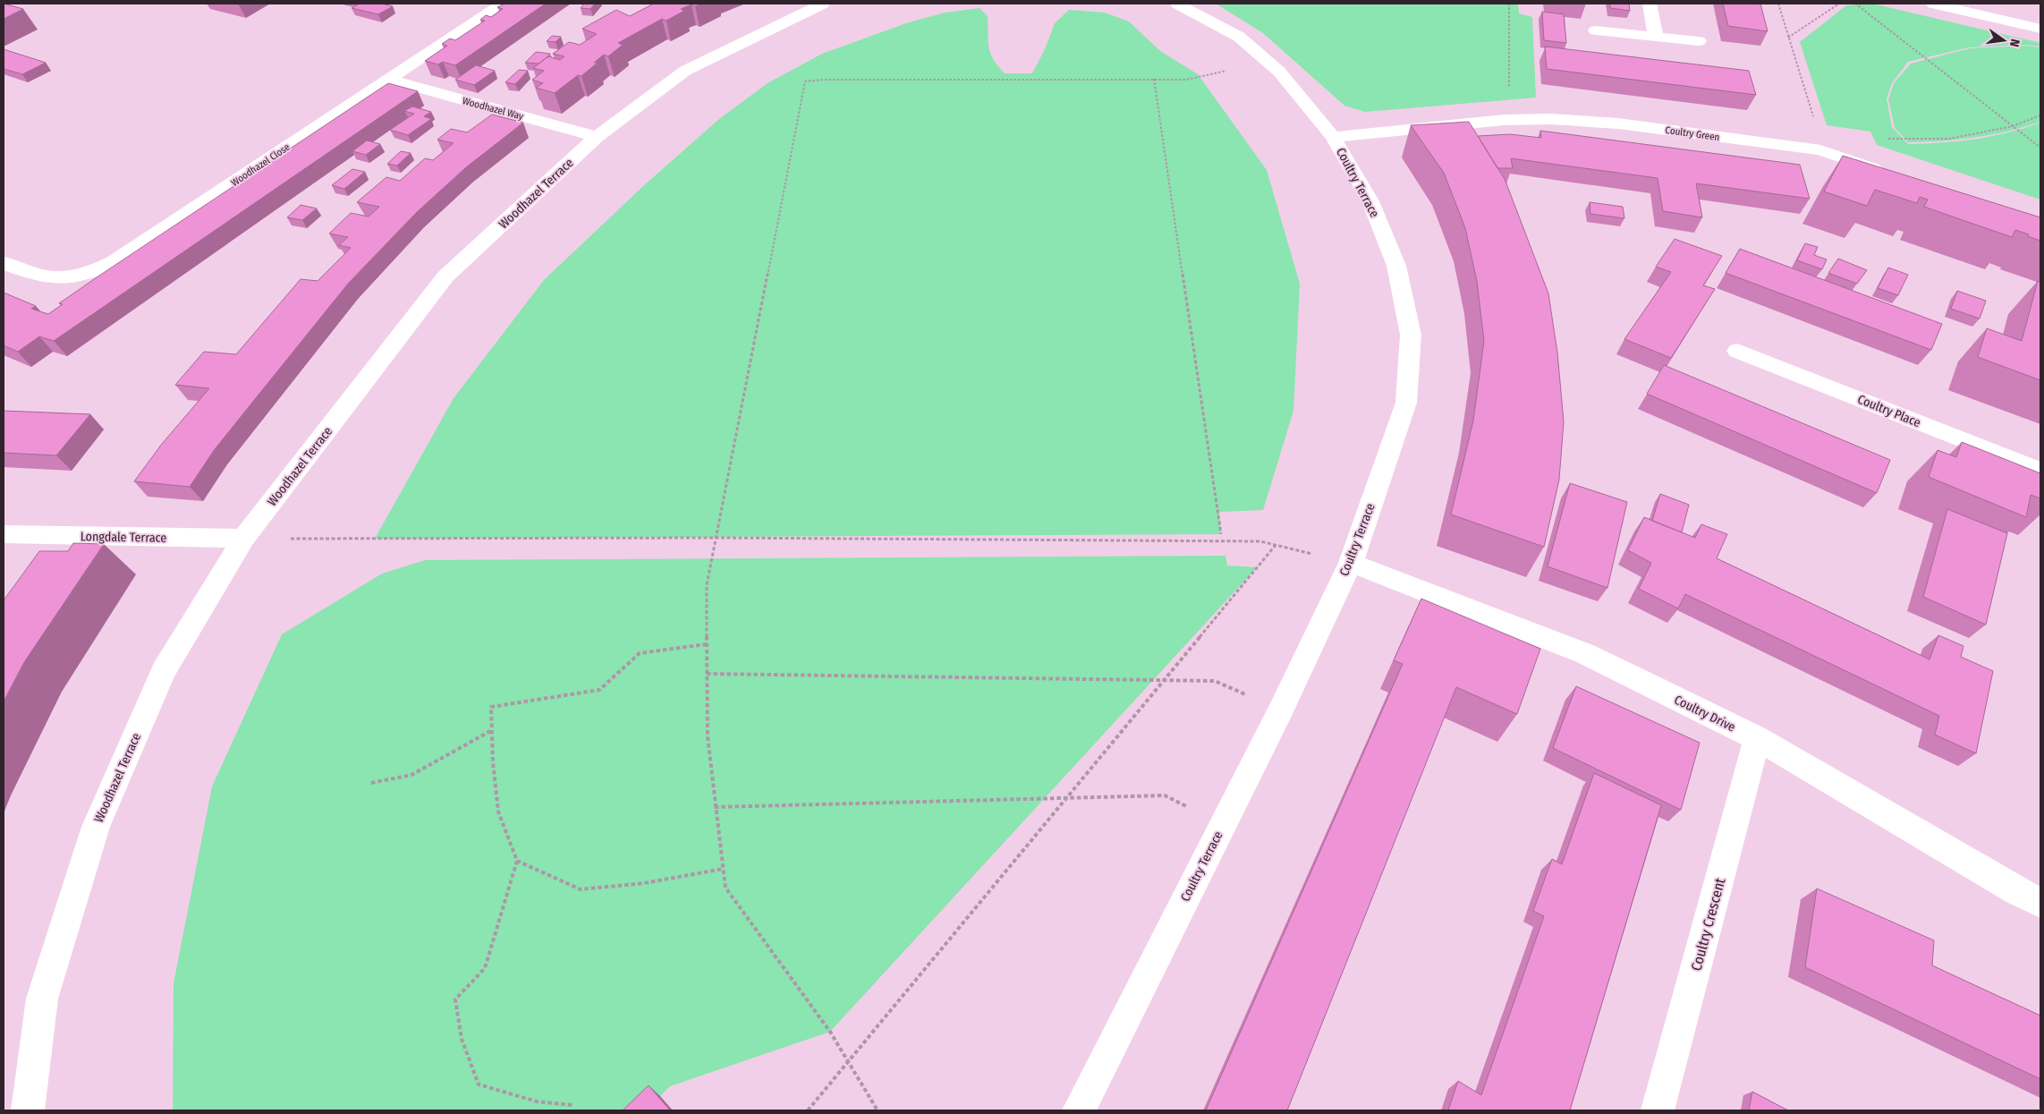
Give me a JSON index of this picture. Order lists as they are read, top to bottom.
{
  "streets": {
    "street": [
      "Woodhazel Way",
      "Coultry Green",
      "Woodhazel Close",
      "Coultry Terrace",
      "Woodhazel Terrace",
      "Coultry Place",
      "Longdale Terrace",
      "Coultry Drive",
      "Coultry Crescent"
    ]
  },
  "crossings": [
    ["Woodhazel Way", "Woodhazel Close"],
    ["Woodhazel Way", "Woodhazel Terrace"],
    ["Coultry Green", "Coultry Terrace"],
    ["Coultry Terrace", "Coultry Drive"],
    ["Woodhazel Terrace", "Longdale Terrace"],
    ["Coultry Drive", "Coultry Crescent"]
  ],
  "north": "right"
}
